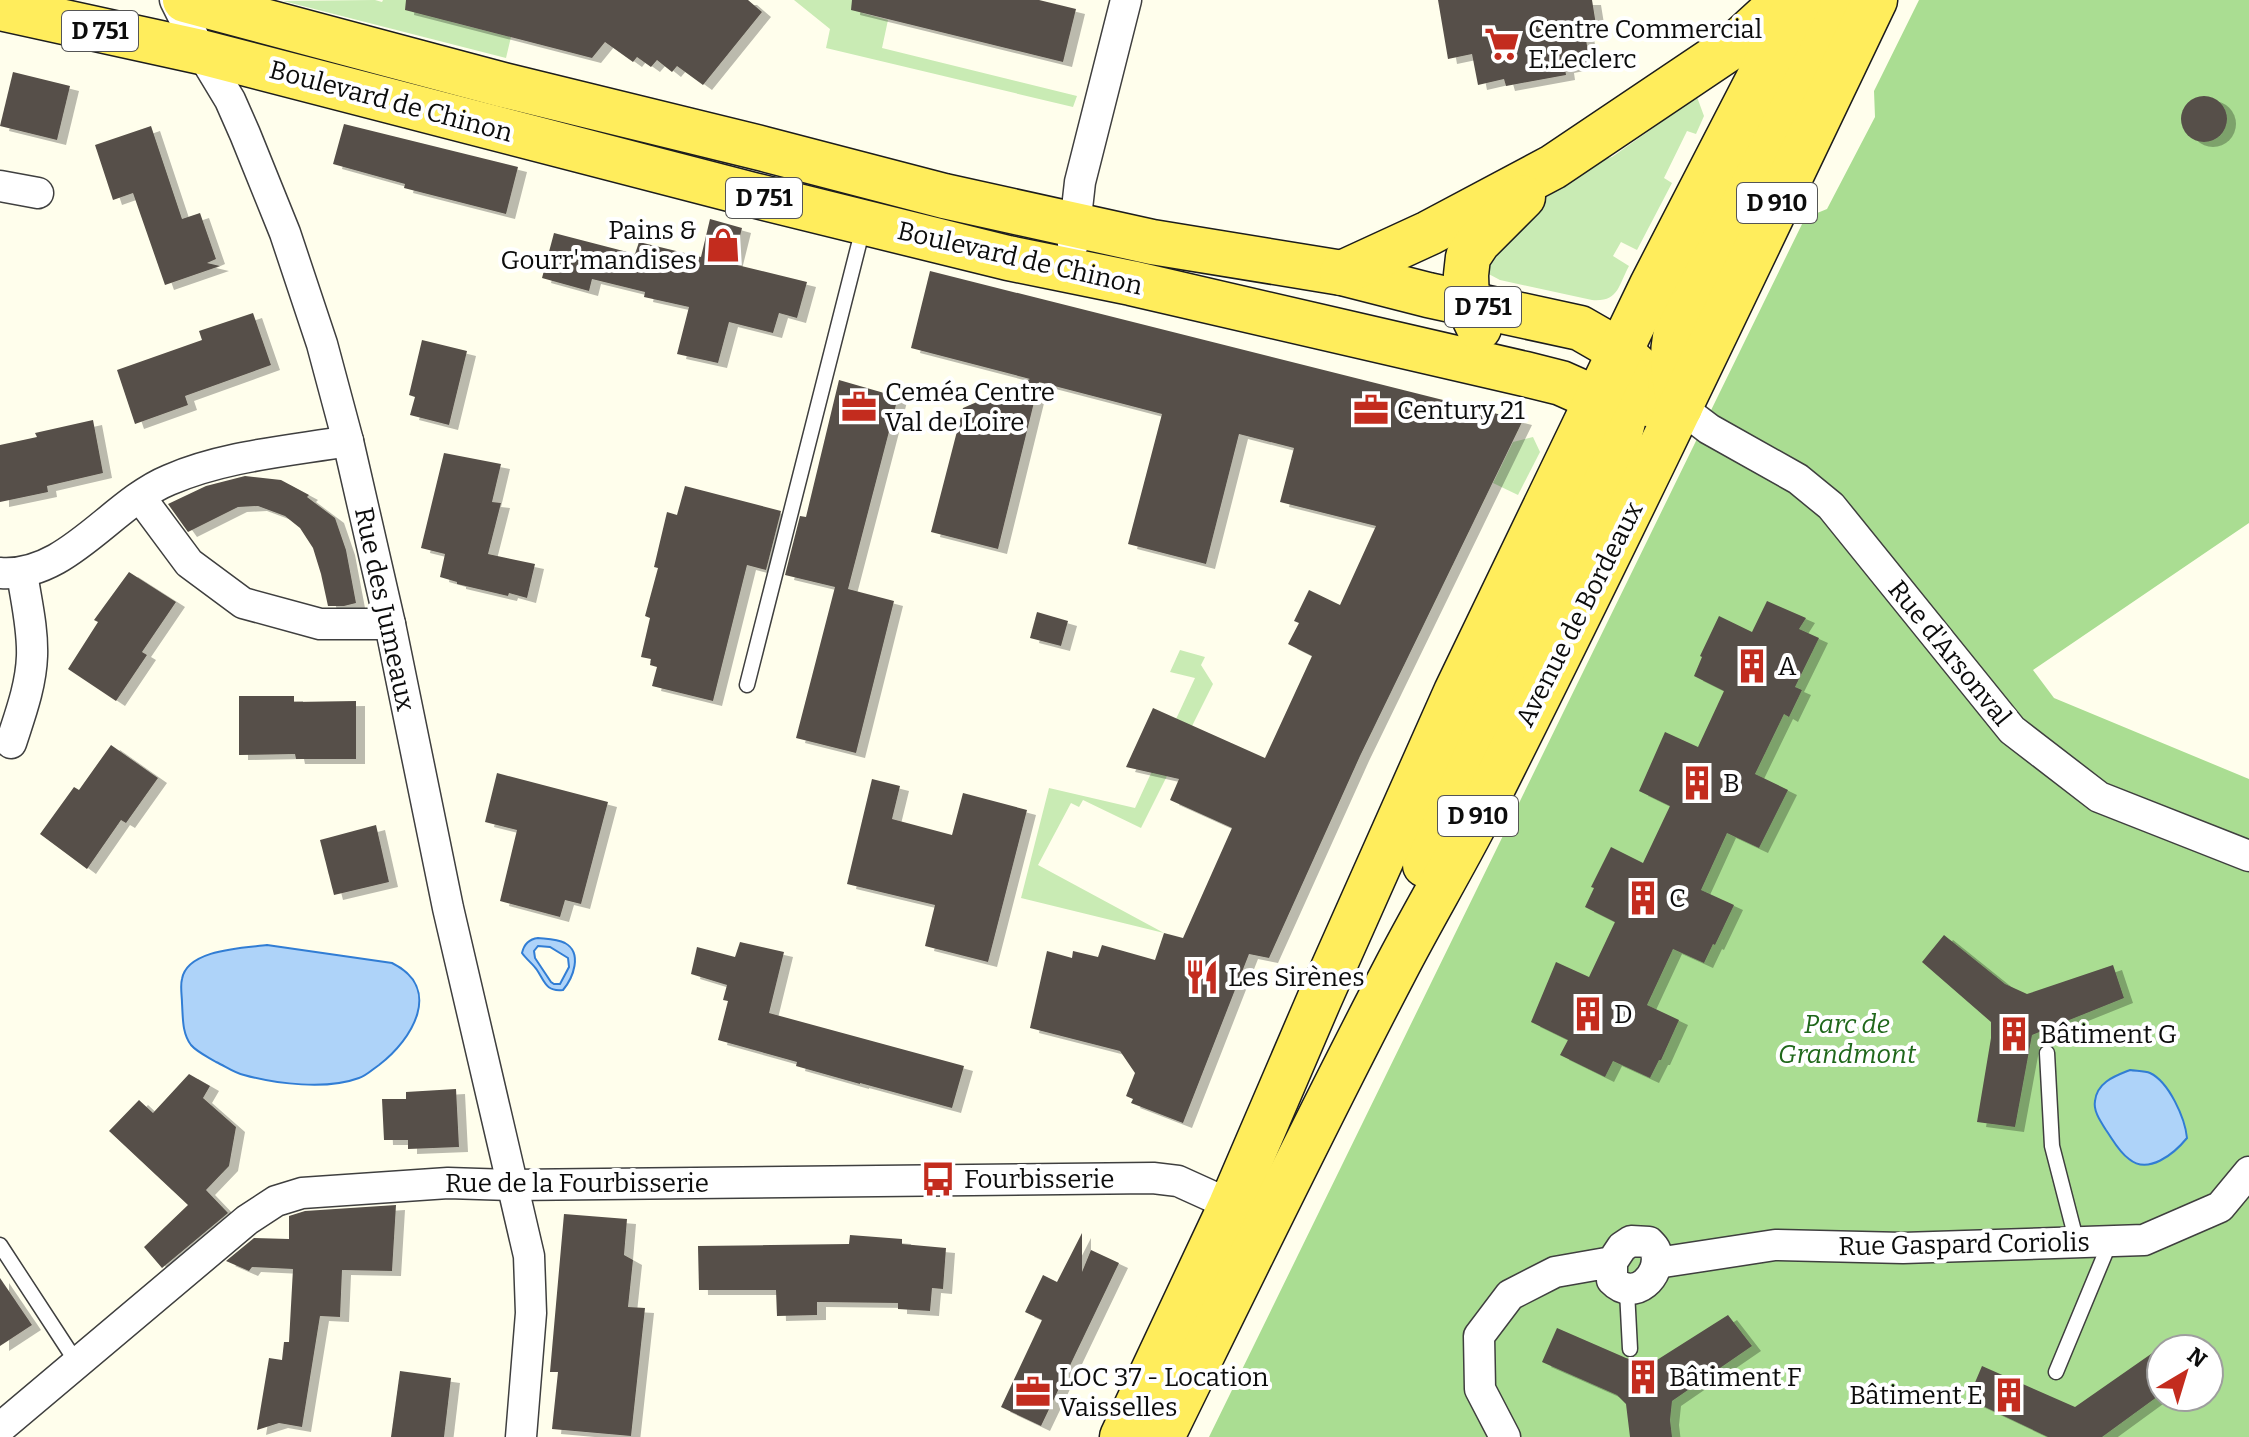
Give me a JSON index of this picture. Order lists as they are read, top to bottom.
{
  "streets": {
    "main road": [
      "D 751",
      "Boulevard de Chinon",
      "D 910",
      "Avenue de Bordeaux"
    ],
    "street": [
      "Rue des Jumeaux",
      "Rue d'Arsonval",
      "Rue de la Fourbisserie",
      "Rue Gaspard Coriolis"
    ]
  },
  "crossings": [
    ["D 751", "Boulevard de Chinon"],
    ["Boulevard de Chinon", "D 910"],
    ["Boulevard de Chinon", "Rue des Jumeaux"],
    ["Boulevard de Chinon", "Avenue de Bordeaux"],
    ["Boulevard de Chinon", "Rue d'Arsonval"],
    ["D 910", "Avenue de Bordeaux"],
    ["D 910", "Rue de la Fourbisserie"],
    ["Rue des Jumeaux", "Rue de la Fourbisserie"],
    ["Avenue de Bordeaux", "Rue d'Arsonval"],
    ["Avenue de Bordeaux", "Rue de la Fourbisserie"]
  ],
  "parks": ["Parc de Grandmont"],
  "places": {
    "supermarket": ["Centre Commercial E.Leclerc"],
    "shop": ["Pains & Gourr'mandises"],
    "office": ["Ceméa Centre Val de Loire", "Century 21", "LOC 37 - Location Vaisselles"],
    "building": [
      "A",
      "B",
      "C",
      "D",
      "Bâtiment G",
      "Bâtiment F",
      "Bâtiment E"
    ],
    "restaurant": ["Les Sirènes"],
    "bus stop": ["Fourbisserie"]
  },
  "north": "top right"
}
